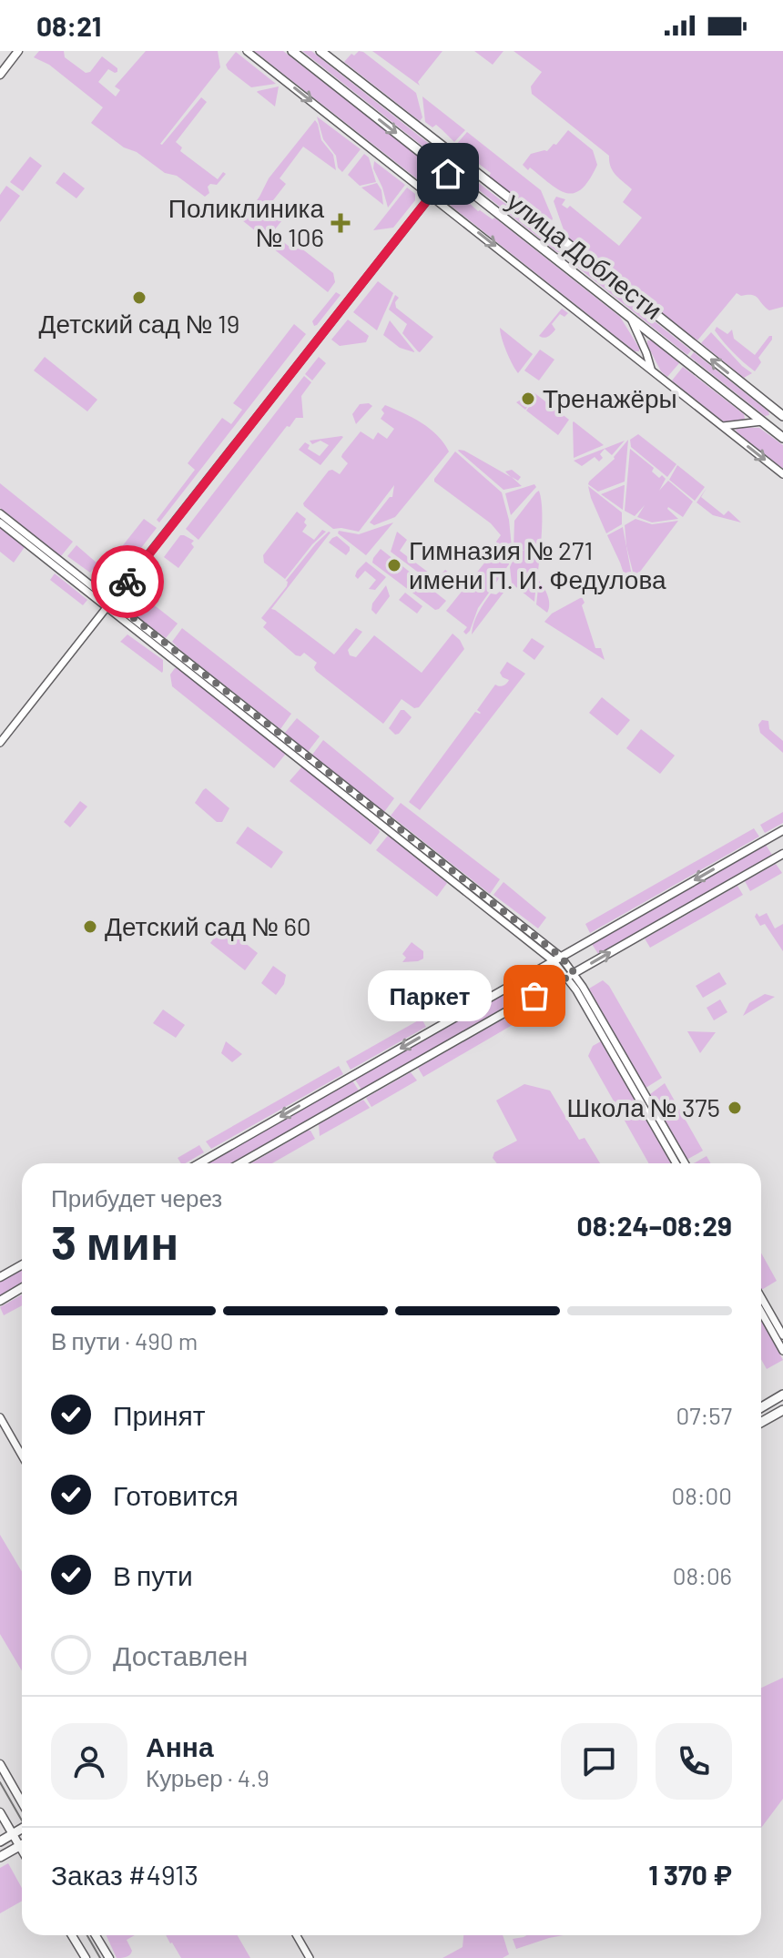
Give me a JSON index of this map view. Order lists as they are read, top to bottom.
{
  "streets": {
    "main road": ["улица Доблести"]
  },
  "places": {
    "health": ["Поликлиника № 106"],
    "other": [
      "Детский сад № 19",
      "Тренажёры",
      "Гимназия № 271 имени П. И. Федулова",
      "Детский сад № 60",
      "Паркет",
      "Школа № 375"
    ]
  },
  "page": {
    "status": "08:21",
    "bubble": "Паркет",
    "heading": ["3 мин", "Прибудет через", "08:24–08:29"],
    "panel": [
      "Анна",
      "Курьер · 4.9",
      "Заказ #4913",
      "1 370 ₽"
    ],
    "bar": "В пути · 490 m",
    "list": [
      ["Принят", "07:57"],
      ["Готовится", "08:00"],
      ["В пути", "08:06"],
      "Доставлен"
    ]
  }
}
